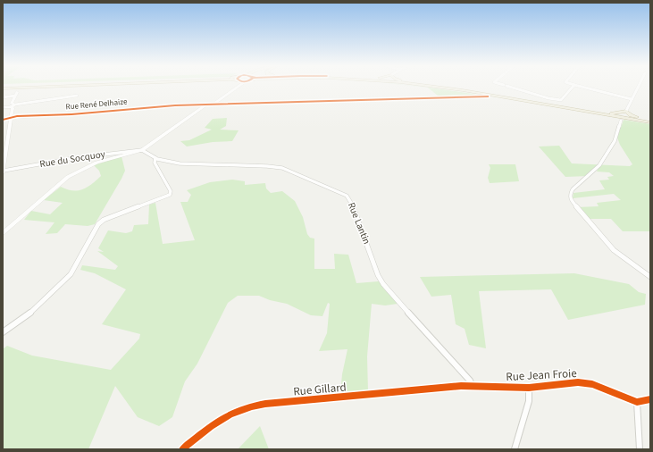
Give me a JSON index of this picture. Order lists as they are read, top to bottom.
{
  "streets": {
    "street": [
      "Rue René Delhaize",
      "Rue du Socquoy",
      "Rue Lantin",
      "Rue Jean Froie",
      "Rue Gillard"
    ]
  },
  "crossings": [
    ["Rue du Socquoy", "Rue Lantin"],
    ["Rue Lantin", "Rue Jean Froie"],
    ["Rue Lantin", "Rue Gillard"],
    ["Rue Jean Froie", "Rue Gillard"]
  ]
}
